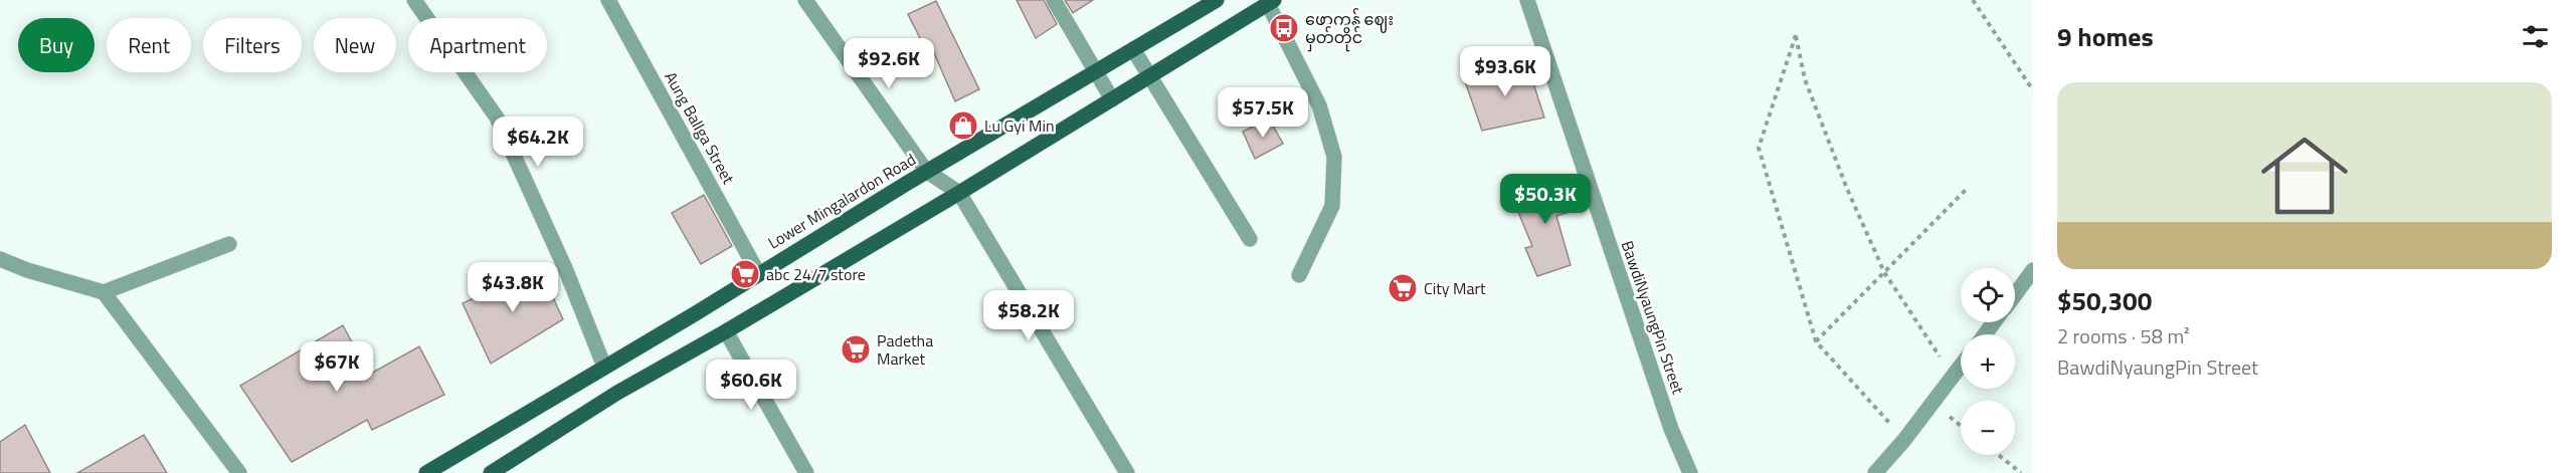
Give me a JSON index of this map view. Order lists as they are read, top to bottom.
{
  "streets": {
    "main road": ["Lower Mingalardon Road"],
    "street": ["Aung Ballga Street", "BawdiNyaungPin Street"]
  },
  "crossings": [
    ["Aung Ballga Street", "Lower Mingalardon Road"]
  ],
  "places": {
    "bus stop": ["ဖော့ကန် ဈေး မှတ်တိုင်"],
    "shop": ["Lu Gyi Min"],
    "supermarket": ["abc 24/7 store", "City Mart", "Padetha Market"]
  },
  "page": {
    "heading": "9 homes",
    "chip": [
      "Buy",
      "Rent",
      "Filters",
      "New",
      "Apartment"
    ],
    "price": [
      "$92.6K",
      "$93.6K",
      "$57.5K",
      "$64.2K",
      "$50.3K",
      "$43.8K",
      "$58.2K",
      "$67K",
      "$60.6K"
    ],
    "list": [
      {
        "name": "$50,300",
        "note": "2 rooms · 58 m² · BawdiNyaungPin Street"
      }
    ],
    "map_buttons": ["+", "−"]
  }
}
